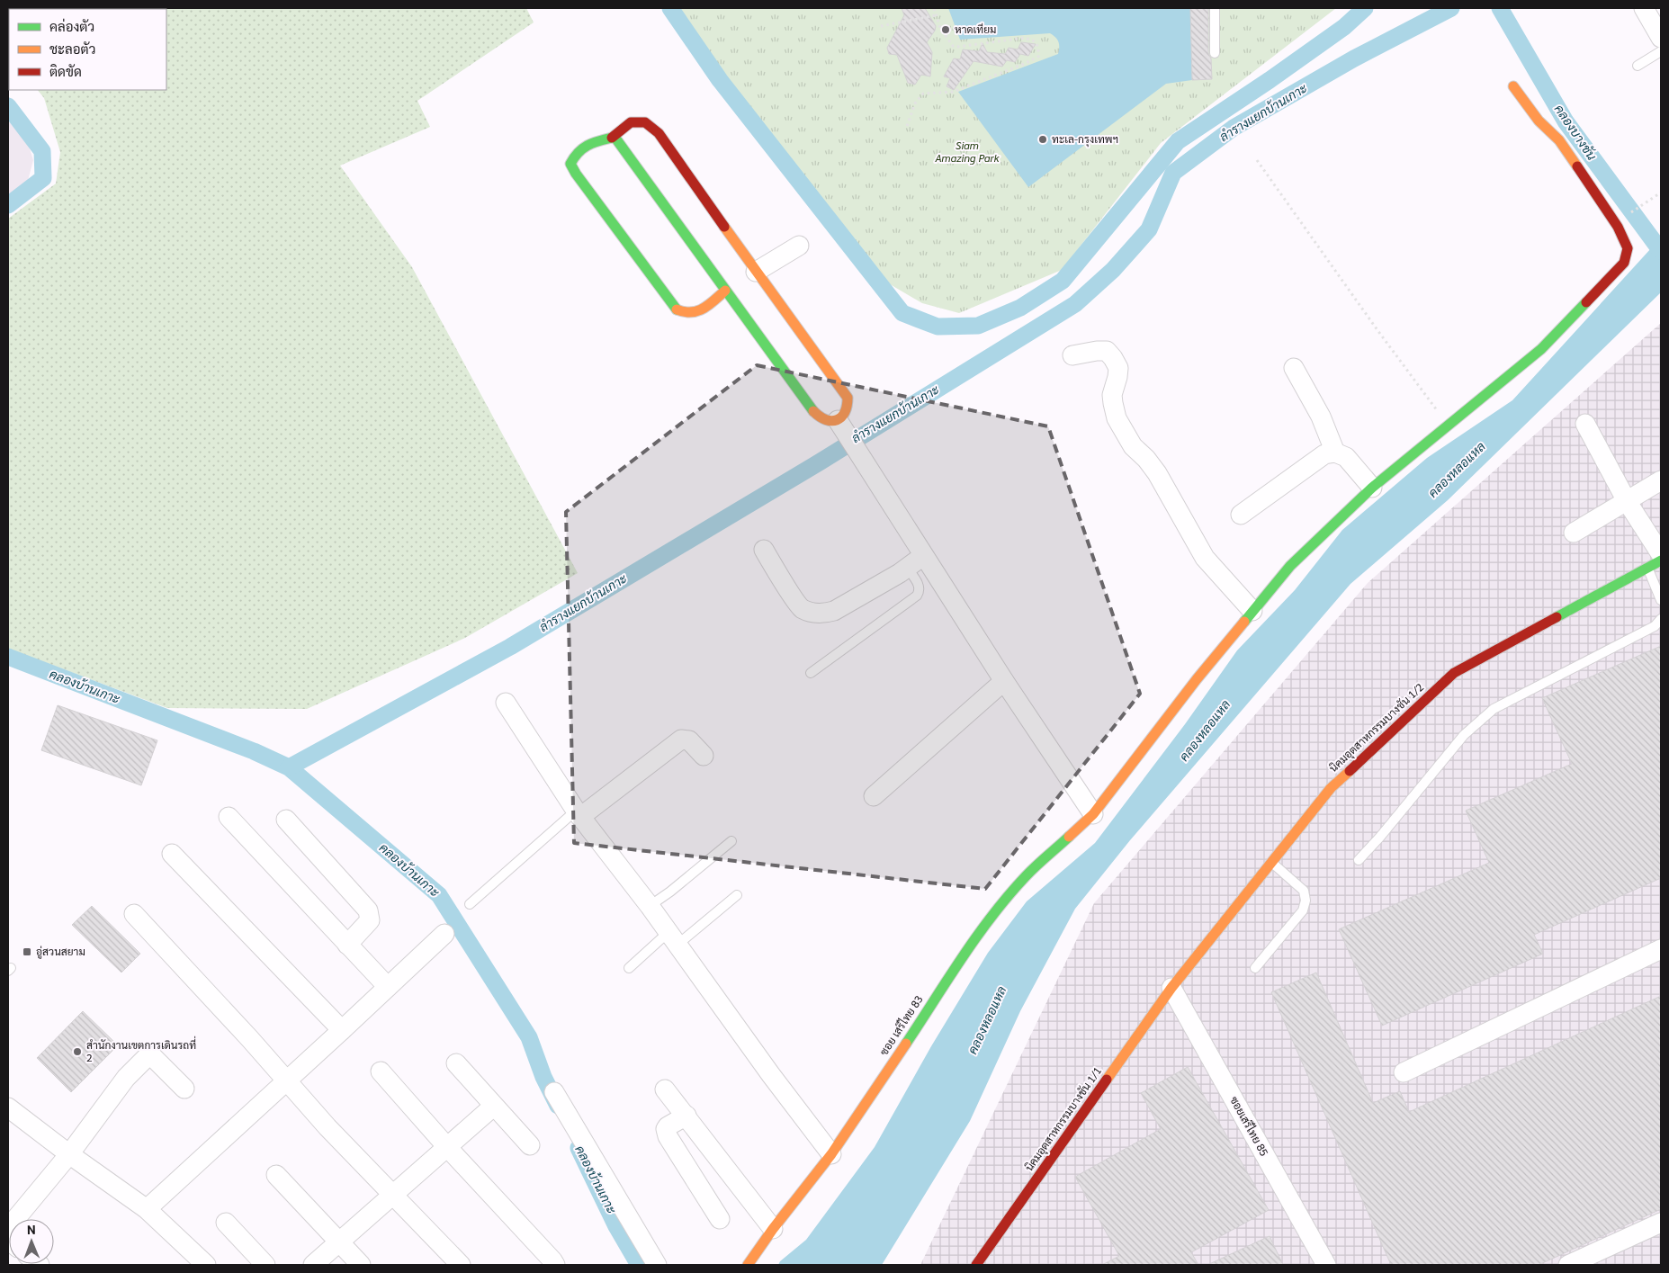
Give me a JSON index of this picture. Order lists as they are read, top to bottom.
{
  "streets": {
    "street": [
      "นิคมอุตสาหกรรมบางชัน 1/2",
      "ซอย เสรีไทย 83",
      "นิคมอุตสาหกรรมบางชัน 1/1",
      "ซอยเสรีไทย 85"
    ]
  },
  "crossings": [
    ["นิคมอุตสาหกรรมบางชัน 1/2", "นิคมอุตสาหกรรมบางชัน 1/1"],
    ["นิคมอุตสาหกรรมบางชัน 1/2", "ซอยเสรีไทย 85"],
    ["นิคมอุตสาหกรรมบางชัน 1/1", "ซอยเสรีไทย 85"]
  ],
  "water": [
    "ลำรางแยกบ้านเกาะ",
    "คลองบางชัน",
    "คลองหลอแหล",
    "คลองบ้านเกาะ"
  ],
  "parks": ["Siam Amazing Park"],
  "places": {
    "other": ["หาดเทียม", "ทะเล-กรุงเทพฯ", "สำนักงานเขตการเดินรถที่ 2"],
    "transit": ["อู่สวนสยาม"]
  },
  "legend": ["คล่องตัว", "ชะลอตัว", "ติดขัด"],
  "north": "top"
}
